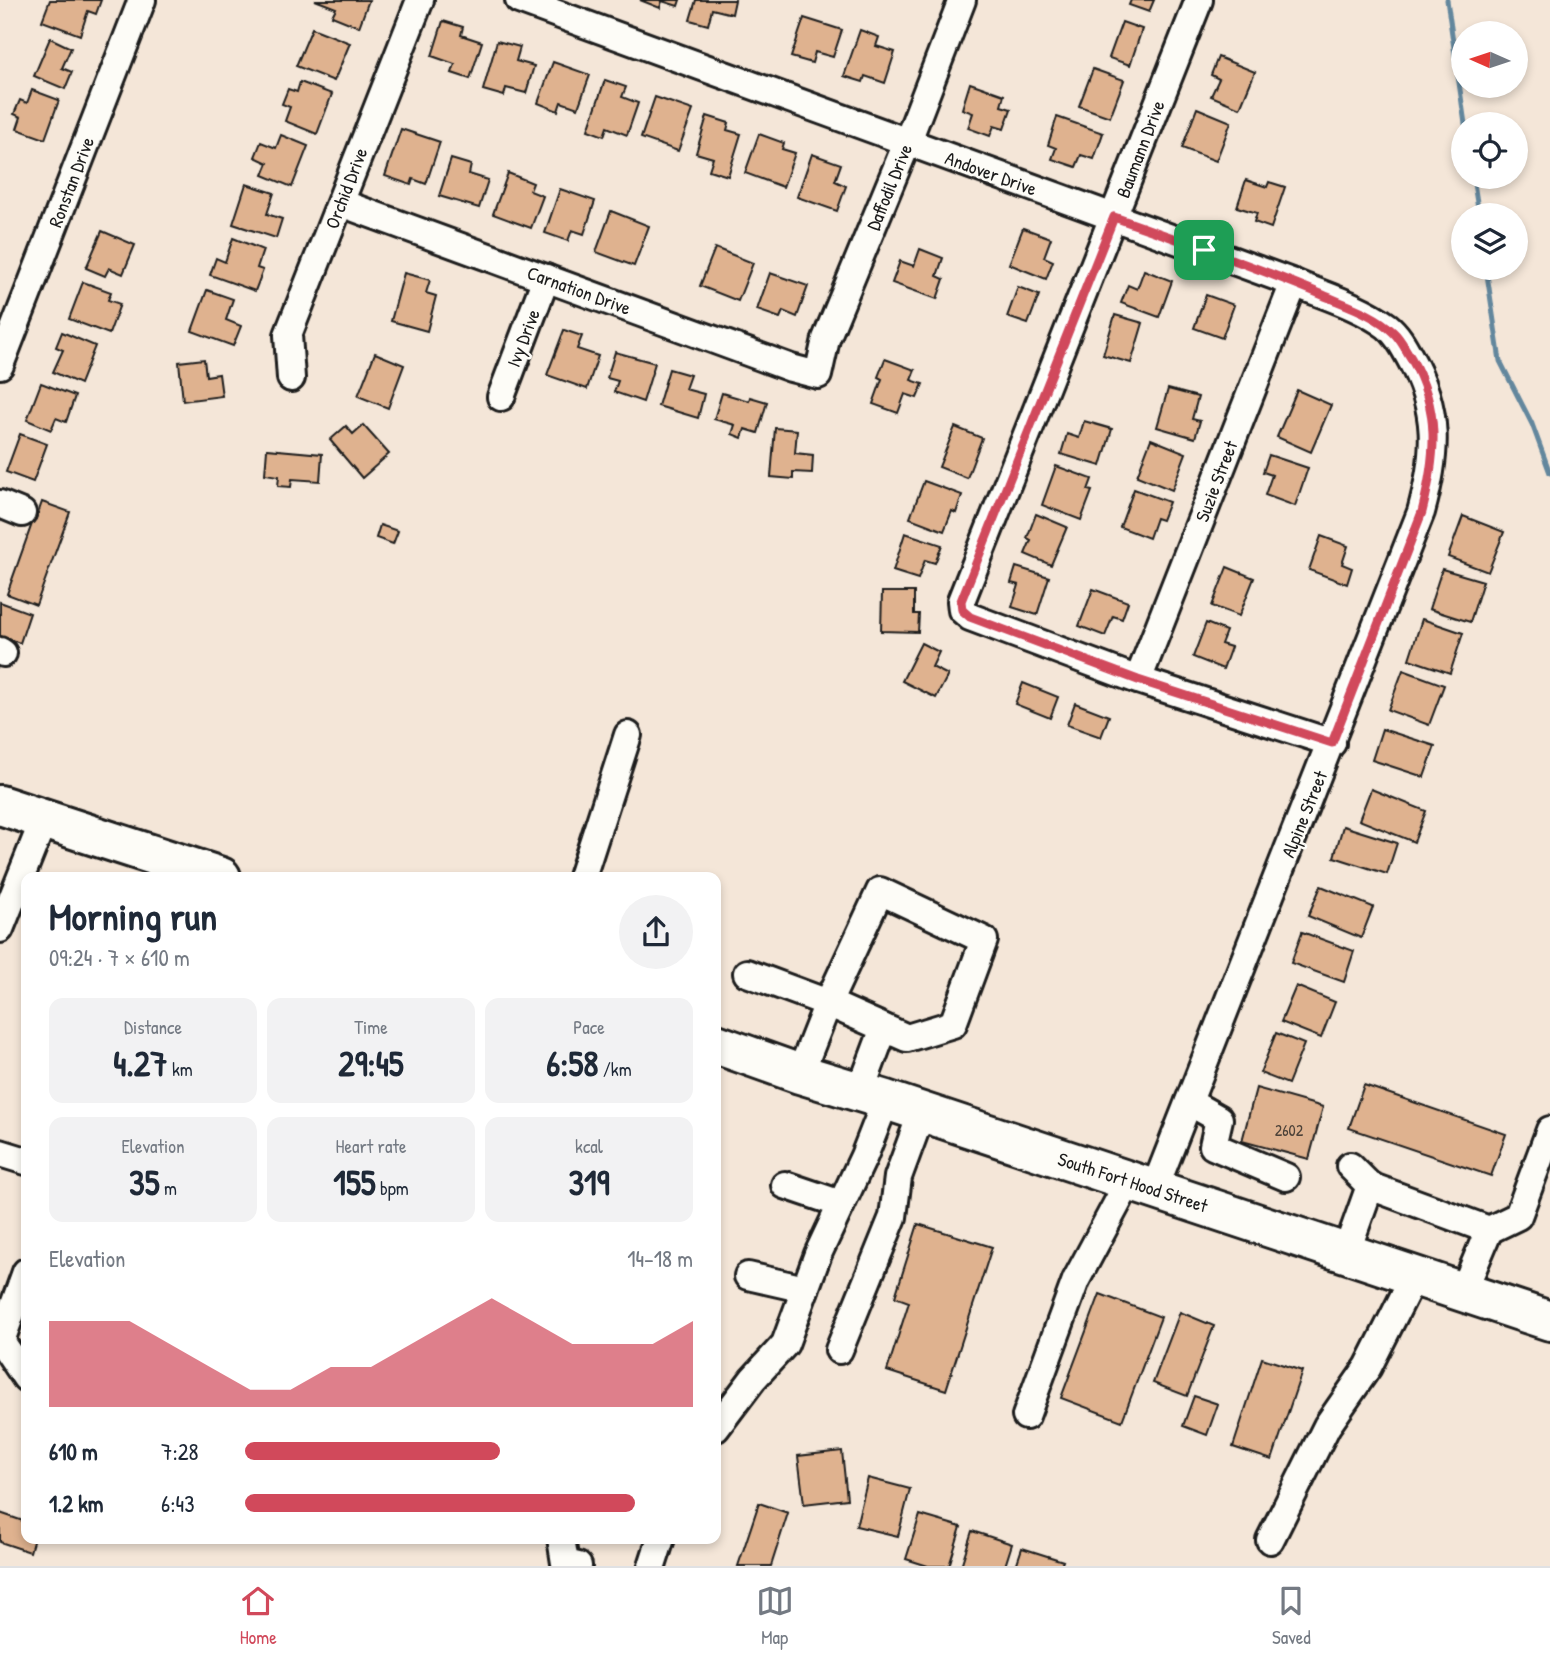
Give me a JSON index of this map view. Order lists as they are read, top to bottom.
{
  "streets": {
    "highway": ["South Fort Hood Street"],
    "street": [
      "Baumann Drive",
      "Andover Drive",
      "Ronstan Drive",
      "Daffodil Drive",
      "Orchid Drive",
      "Carnation Drive",
      "Ivy Drive",
      "Suzie Street",
      "Alpine Street"
    ]
  },
  "crossings": [
    ["Baumann Drive", "Andover Drive"],
    ["Baumann Drive", "Suzie Street"],
    ["Andover Drive", "Daffodil Drive"],
    ["Andover Drive", "Suzie Street"],
    ["Andover Drive", "Alpine Street"],
    ["Daffodil Drive", "Carnation Drive"],
    ["Orchid Drive", "Carnation Drive"],
    ["Carnation Drive", "Ivy Drive"],
    ["Alpine Street", "South Fort Hood Street"]
  ],
  "house_numbers": ["2602"],
  "north": "left",
  "page": {
    "heading": ["Morning run", "09:24 · 7 × 610 m"],
    "stats": [
      ["Distance", "4.27 km"],
      ["Time", "29:45"],
      ["Pace", "6:58 /km"],
      ["Elevation", "35 m"],
      ["Heart rate", "155 bpm"],
      ["kcal", "319"]
    ],
    "chart": ["Elevation", "14–18 m"],
    "list": [
      {
        "name": "610 m",
        "note": "7:28"
      },
      {
        "name": "1.2 km",
        "note": "6:43"
      }
    ],
    "tabs": ["Home", "Map", "Saved"]
  }
}
